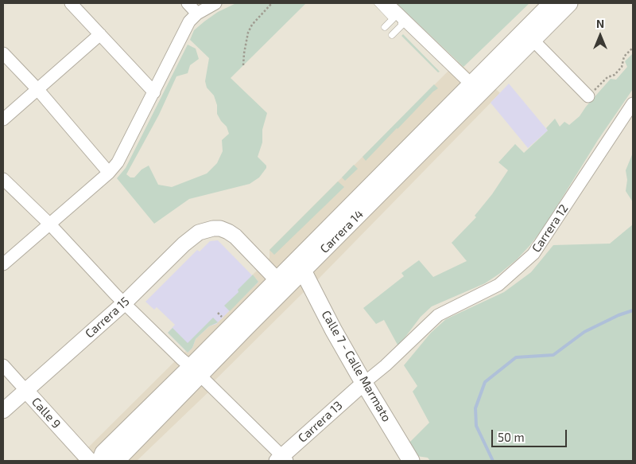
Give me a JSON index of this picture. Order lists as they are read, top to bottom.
{
  "streets": {
    "main road": ["Carrera 14", "Calle 7 - Calle Marmato"],
    "street": [
      "Carrera 12",
      "Carrera 15",
      "Calle 9",
      "Carrera 13"
    ]
  },
  "crossings": [
    ["Carrera 12", "Calle 7 - Calle Marmato"],
    ["Carrera 12", "Carrera 13"],
    ["Carrera 14", "Carrera 15"],
    ["Carrera 14", "Calle 7 - Calle Marmato"],
    ["Carrera 15", "Calle 9"],
    ["Calle 7 - Calle Marmato", "Carrera 13"]
  ],
  "scale_bar": "50 m",
  "north": "top"
}
